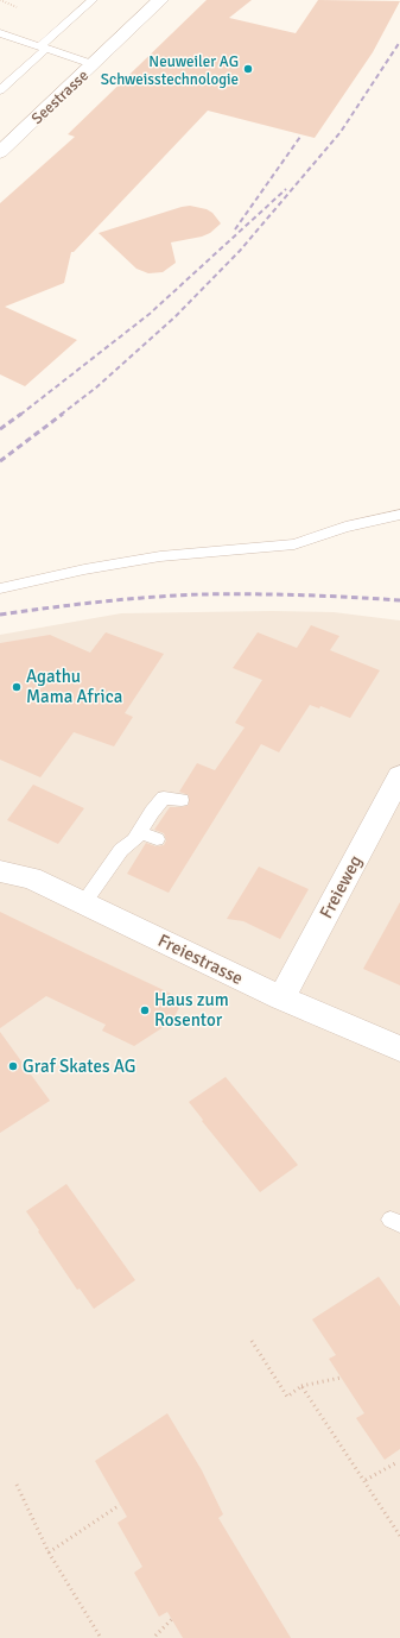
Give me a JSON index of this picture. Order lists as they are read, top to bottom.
{
  "streets": {
    "street": ["Seestrasse", "Freieweg", "Freiestrasse"]
  },
  "crossings": [
    ["Freieweg", "Freiestrasse"]
  ],
  "places": [
    "Neuweiler AG Schweisstechnologie",
    "Agathu Mama Africa",
    "Haus zum Rosentor",
    "Graf Skates AG"
  ]
}
